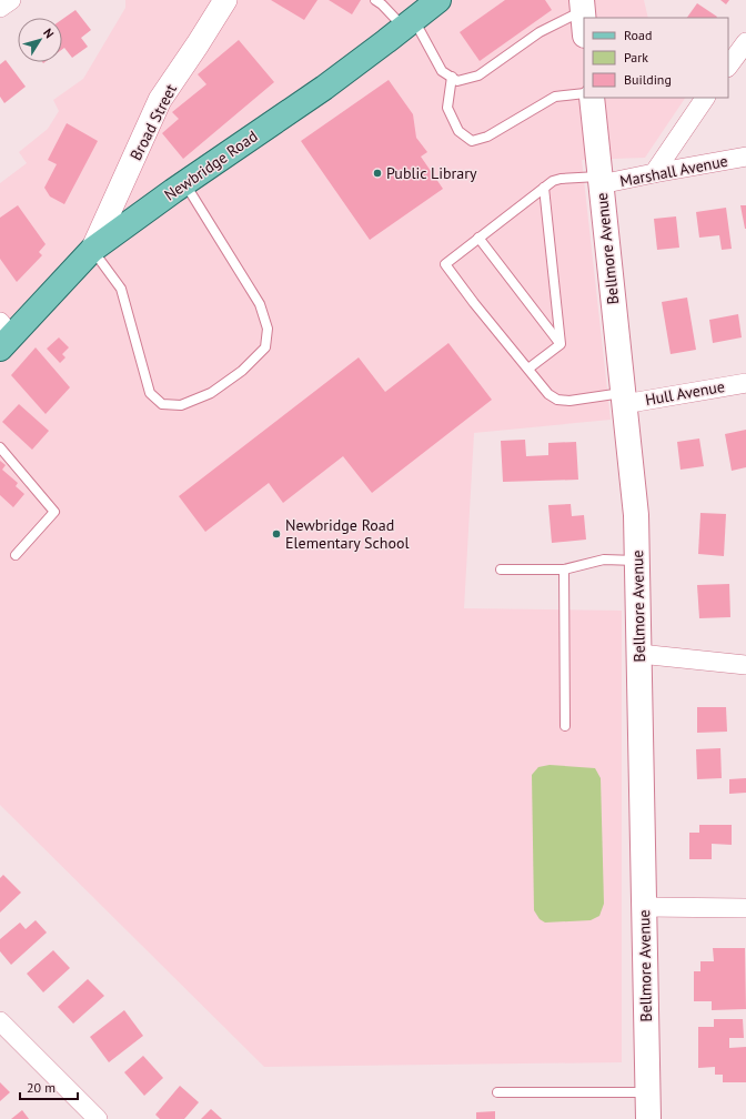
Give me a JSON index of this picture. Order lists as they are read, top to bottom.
{
  "streets": {
    "main road": ["Newbridge Road", "Bellmore Avenue"],
    "street": ["Broad Street", "Marshall Avenue", "Hull Avenue"]
  },
  "crossings": [
    ["Broad Street", "Newbridge Road"],
    ["Marshall Avenue", "Bellmore Avenue"],
    ["Bellmore Avenue", "Hull Avenue"]
  ],
  "places": ["Public Library", "Newbridge Road Elementary School"],
  "legend": ["Road", "Park", "Building"],
  "scale_bar": "20 m",
  "north": "top right"
}
